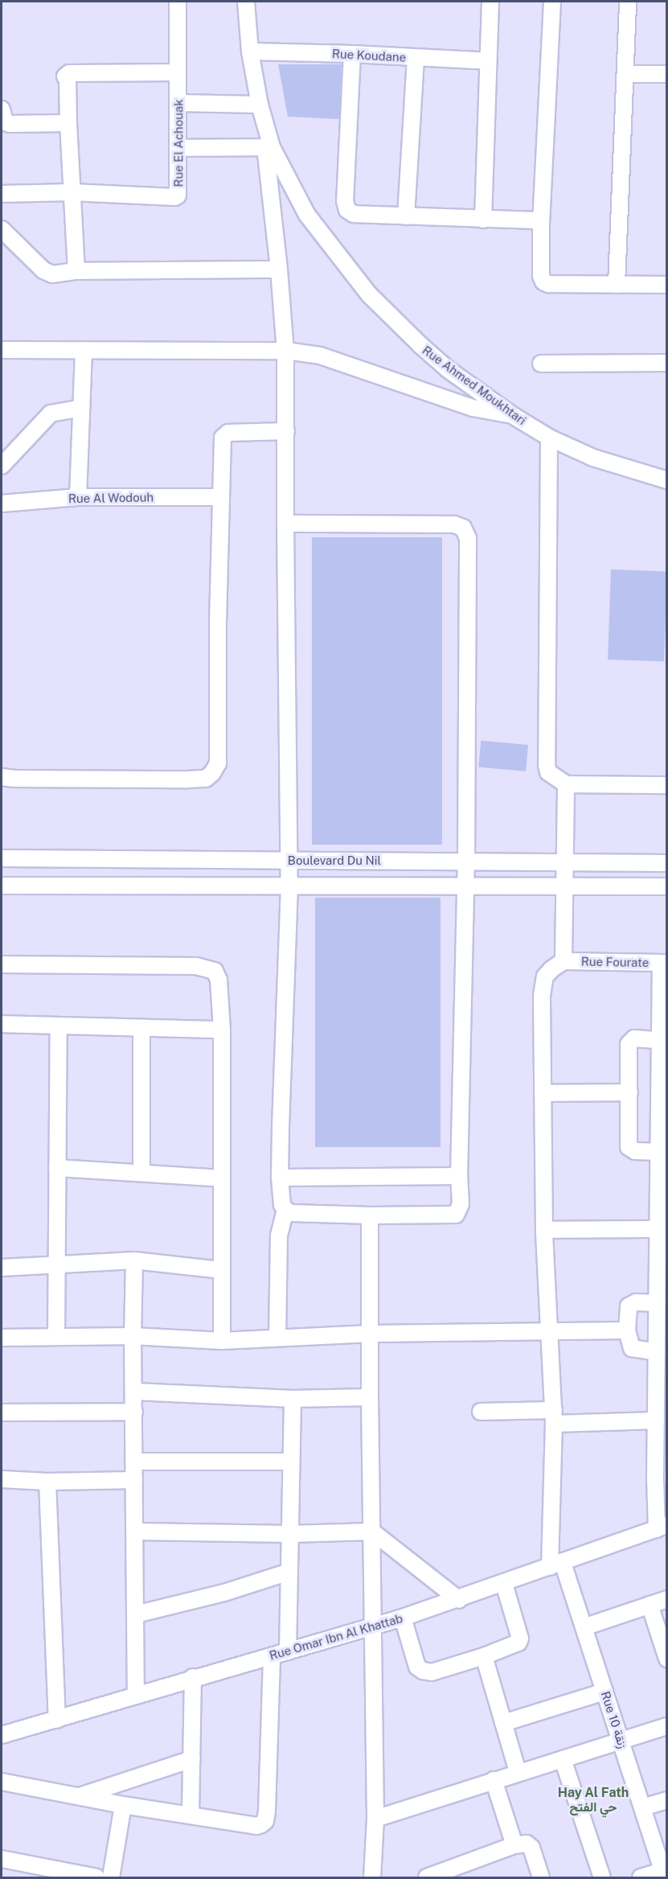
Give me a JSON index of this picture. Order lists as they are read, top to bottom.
{
  "streets": {
    "street": [
      "Rue Koudane",
      "Rue El Achouak",
      "Rue Ahmed Moukhtari",
      "Rue Al Wodouh",
      "Boulevard Du Nil",
      "Rue Fourate",
      "Rue Omar Ibn Al Khattab",
      "Rue 10 زنقة"
    ]
  },
  "crossings": [
    ["Rue Koudane", "Rue Ahmed Moukhtari"],
    ["Rue Fourate", "Rue 10 زنقة"],
    ["Rue Omar Ibn Al Khattab", "Rue 10 زنقة"]
  ],
  "districts": ["Hay Al Fath حي الفتح"]
}
